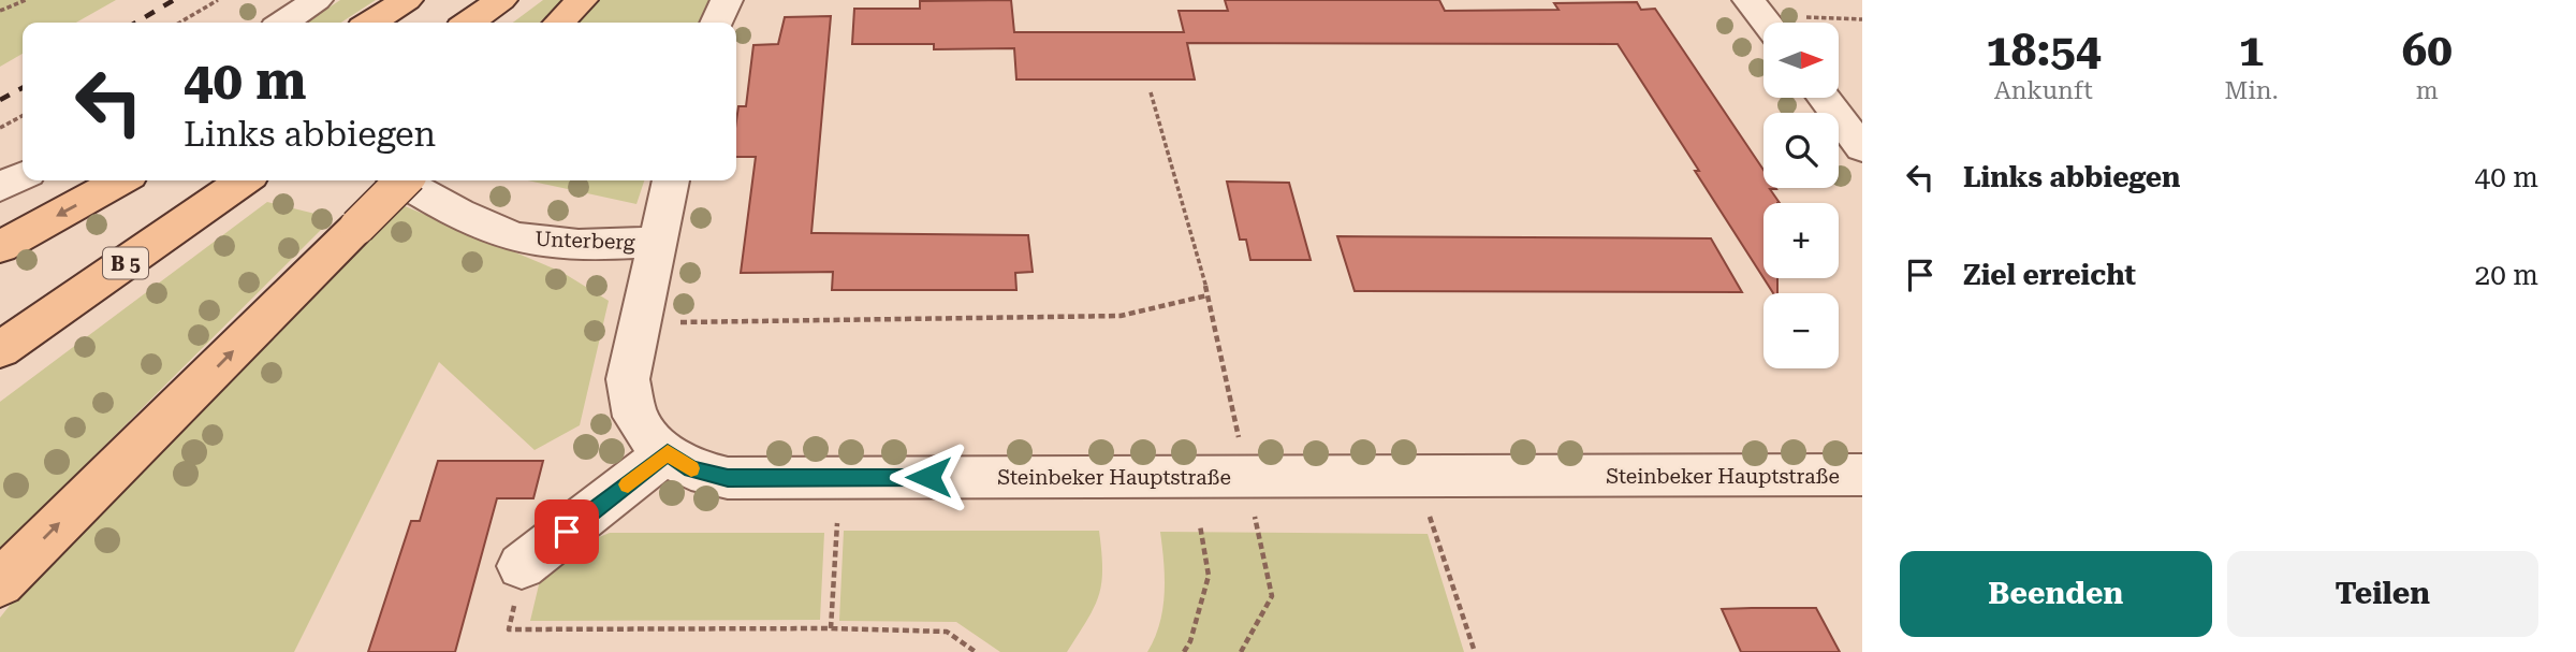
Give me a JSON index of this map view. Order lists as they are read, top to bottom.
{
  "streets": {
    "main road": ["B 5"],
    "street": ["Unterberg", "Steinbeker Hauptstraße"]
  },
  "crossings": [
    ["Unterberg", "Steinbeker Hauptstraße"]
  ],
  "north": "right",
  "page": {
    "eta": [
      "18:54",
      "Ankunft",
      "1",
      "Min.",
      "60",
      "m"
    ],
    "map_buttons": ["+", "−"],
    "turn": ["40 m", "Links abbiegen"],
    "list": [
      {
        "name": "Links abbiegen",
        "value": "40 m"
      },
      {
        "name": "Ziel erreicht",
        "value": "20 m"
      }
    ],
    "buttons": ["Beenden", "Teilen"]
  }
}
